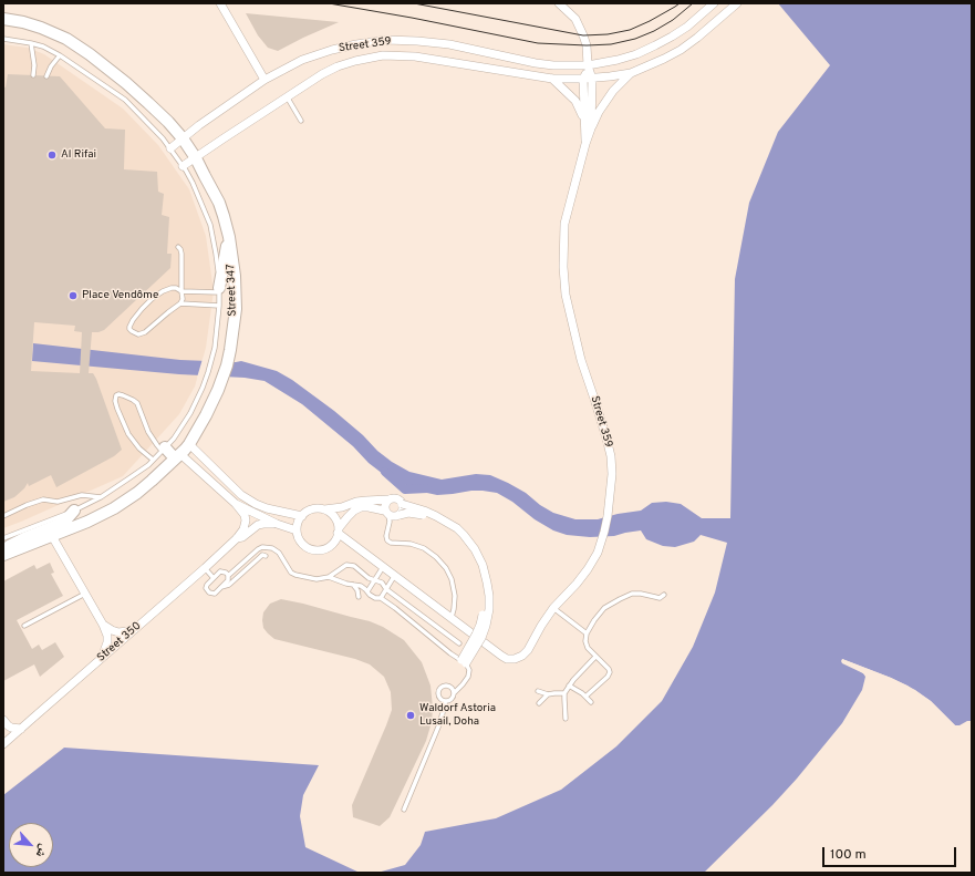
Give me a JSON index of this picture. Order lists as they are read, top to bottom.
{
  "streets": {
    "main road": ["Street 347"],
    "street": ["Street 359", "Street 350"]
  },
  "crossings": [
    ["Street 359", "Street 347"]
  ],
  "places": ["Al Rifai", "Place Vendôme", "Waldorf Astoria Lusail, Doha"],
  "scale_bar": "100 m",
  "north": "bottom right"
}
